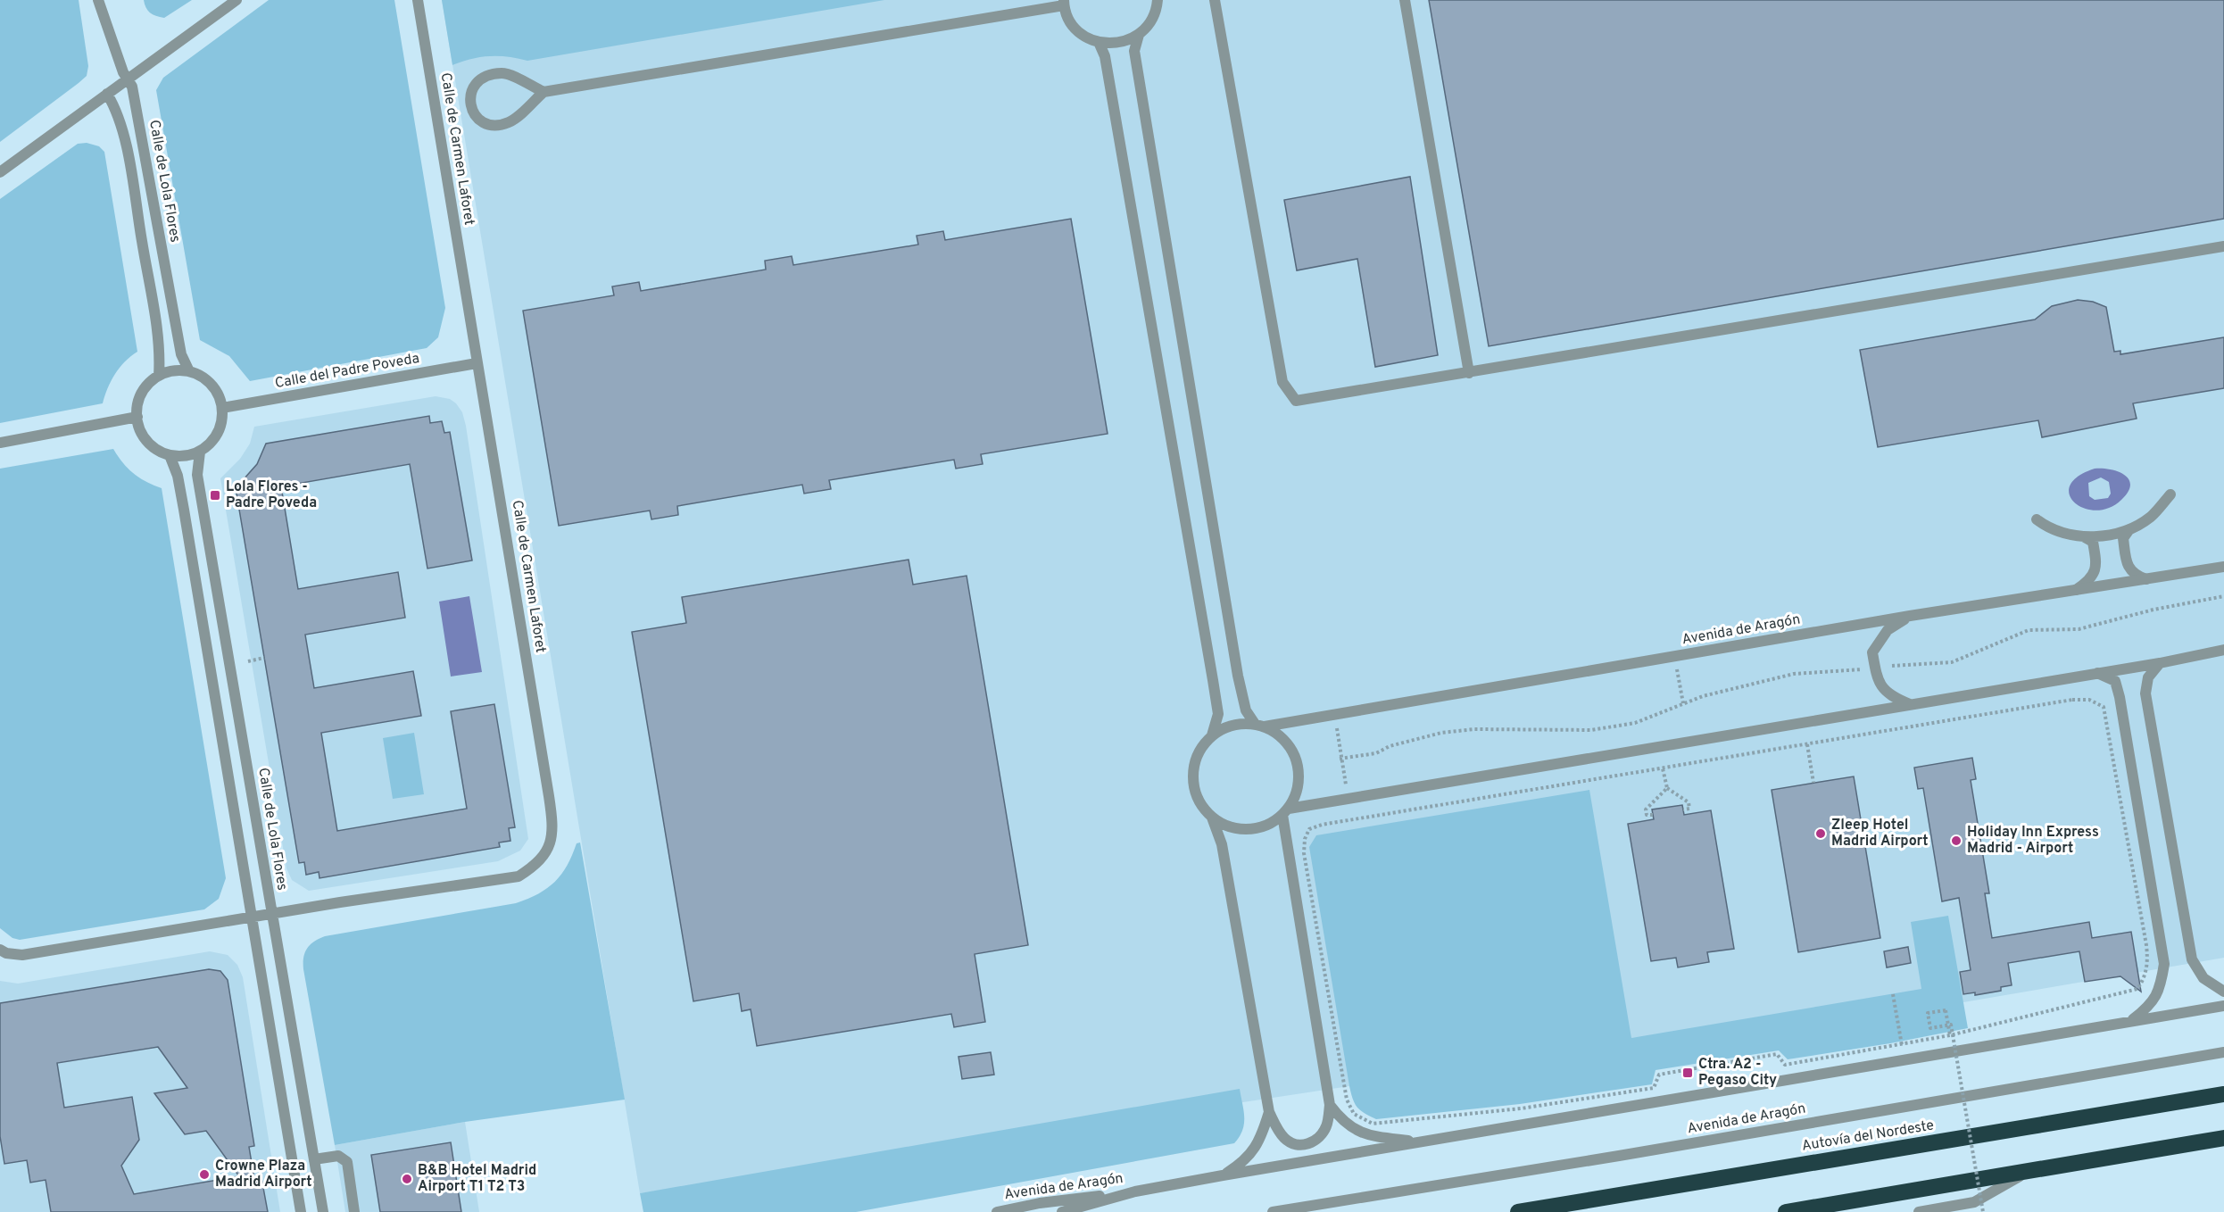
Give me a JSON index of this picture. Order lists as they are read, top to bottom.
{
  "streets": {
    "highway": ["Autovía del Nordeste"],
    "street": [
      "Calle de Carmen Laforet",
      "Calle de Lola Flores",
      "Calle del Padre Poveda",
      "Avenida de Aragón"
    ]
  },
  "crossings": [
    ["Calle de Carmen Laforet", "Calle de Lola Flores"],
    ["Calle de Carmen Laforet", "Calle del Padre Poveda"],
    ["Calle de Lola Flores", "Calle del Padre Poveda"]
  ],
  "places": {
    "transit": ["Lola Flores - Padre Poveda", "Ctra. A2 - Pegaso City"],
    "other": [
      "Zleep Hotel Madrid Airport",
      "Holiday Inn Express Madrid - Airport",
      "Crowne Plaza Madrid Airport",
      "B&B Hotel Madrid Airport T1 T2 T3"
    ]
  }
}
